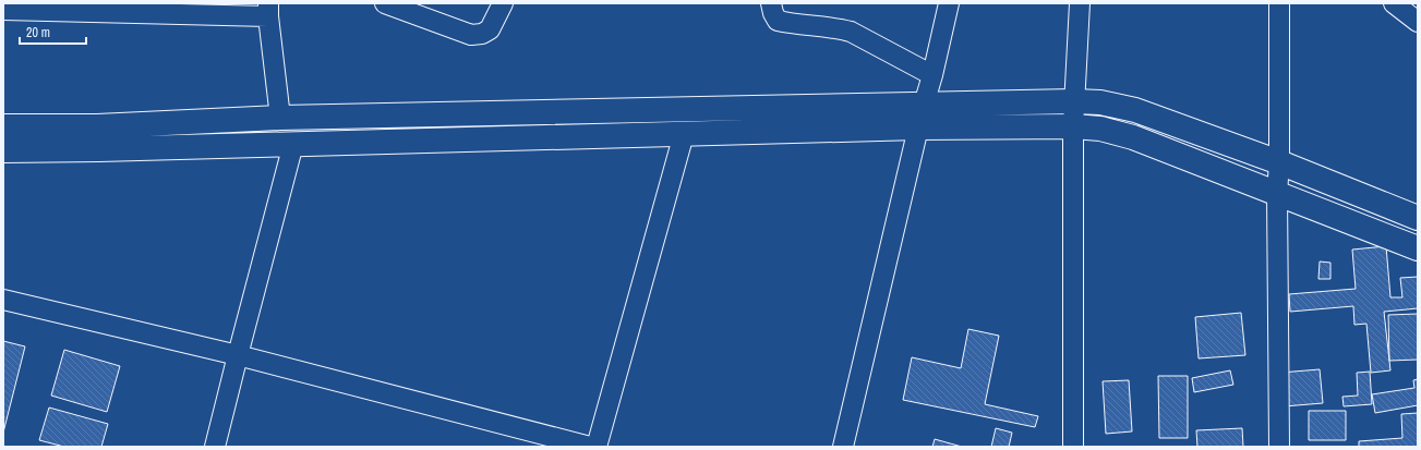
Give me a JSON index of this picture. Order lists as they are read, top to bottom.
{
  "scale_bar": "20 m"
}
